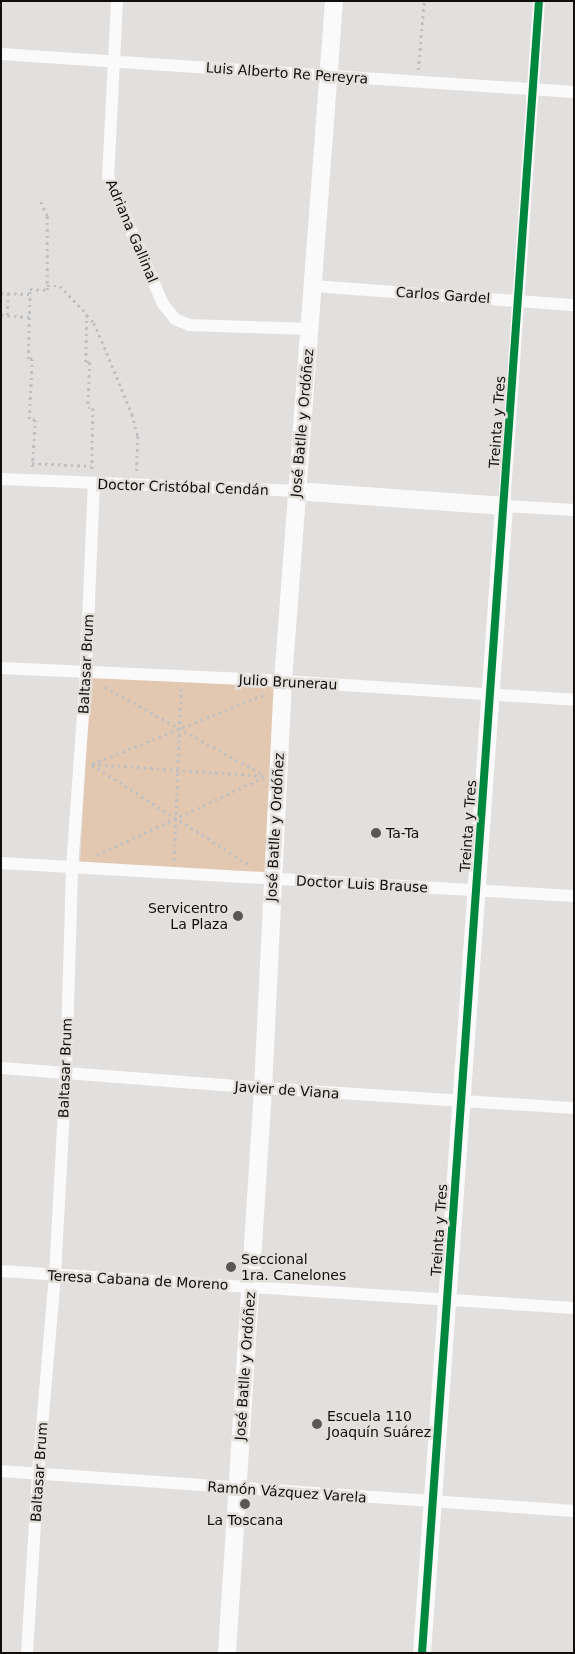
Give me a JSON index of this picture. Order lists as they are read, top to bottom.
{
  "streets": {
    "street": [
      "Luis Alberto Re Pereyra",
      "Adriana Gallinal",
      "Carlos Gardel",
      "Treinta y Tres",
      "José Batlle y Ordóñez",
      "Doctor Cristóbal Cendán",
      "Baltasar Brum",
      "Julio Brunerau",
      "Doctor Luis Brause",
      "Javier de Viana",
      "Teresa Cabana de Moreno",
      "Ramón Vázquez Varela"
    ]
  },
  "crossings": [
    ["Luis Alberto Re Pereyra", "Adriana Gallinal"],
    ["Luis Alberto Re Pereyra", "Treinta y Tres"],
    ["Luis Alberto Re Pereyra", "José Batlle y Ordóñez"],
    ["Adriana Gallinal", "José Batlle y Ordóñez"],
    ["Carlos Gardel", "Treinta y Tres"],
    ["Carlos Gardel", "José Batlle y Ordóñez"],
    ["Treinta y Tres", "Doctor Cristóbal Cendán"],
    ["Treinta y Tres", "Julio Brunerau"],
    ["Treinta y Tres", "Doctor Luis Brause"],
    ["Treinta y Tres", "Javier de Viana"],
    ["Treinta y Tres", "Teresa Cabana de Moreno"],
    ["Treinta y Tres", "Ramón Vázquez Varela"],
    ["José Batlle y Ordóñez", "Doctor Cristóbal Cendán"],
    ["José Batlle y Ordóñez", "Julio Brunerau"],
    ["José Batlle y Ordóñez", "Doctor Luis Brause"],
    ["José Batlle y Ordóñez", "Javier de Viana"],
    ["José Batlle y Ordóñez", "Teresa Cabana de Moreno"],
    ["José Batlle y Ordóñez", "Ramón Vázquez Varela"],
    ["Doctor Cristóbal Cendán", "Baltasar Brum"],
    ["Baltasar Brum", "Julio Brunerau"],
    ["Baltasar Brum", "Doctor Luis Brause"],
    ["Baltasar Brum", "Javier de Viana"],
    ["Baltasar Brum", "Teresa Cabana de Moreno"],
    ["Baltasar Brum", "Ramón Vázquez Varela"]
  ],
  "places": [
    "Ta-Ta",
    "Servicentro La Plaza",
    "Seccional 1ra. Canelones",
    "Escuela 110 Joaquín Suárez",
    "La Toscana"
  ]
}
